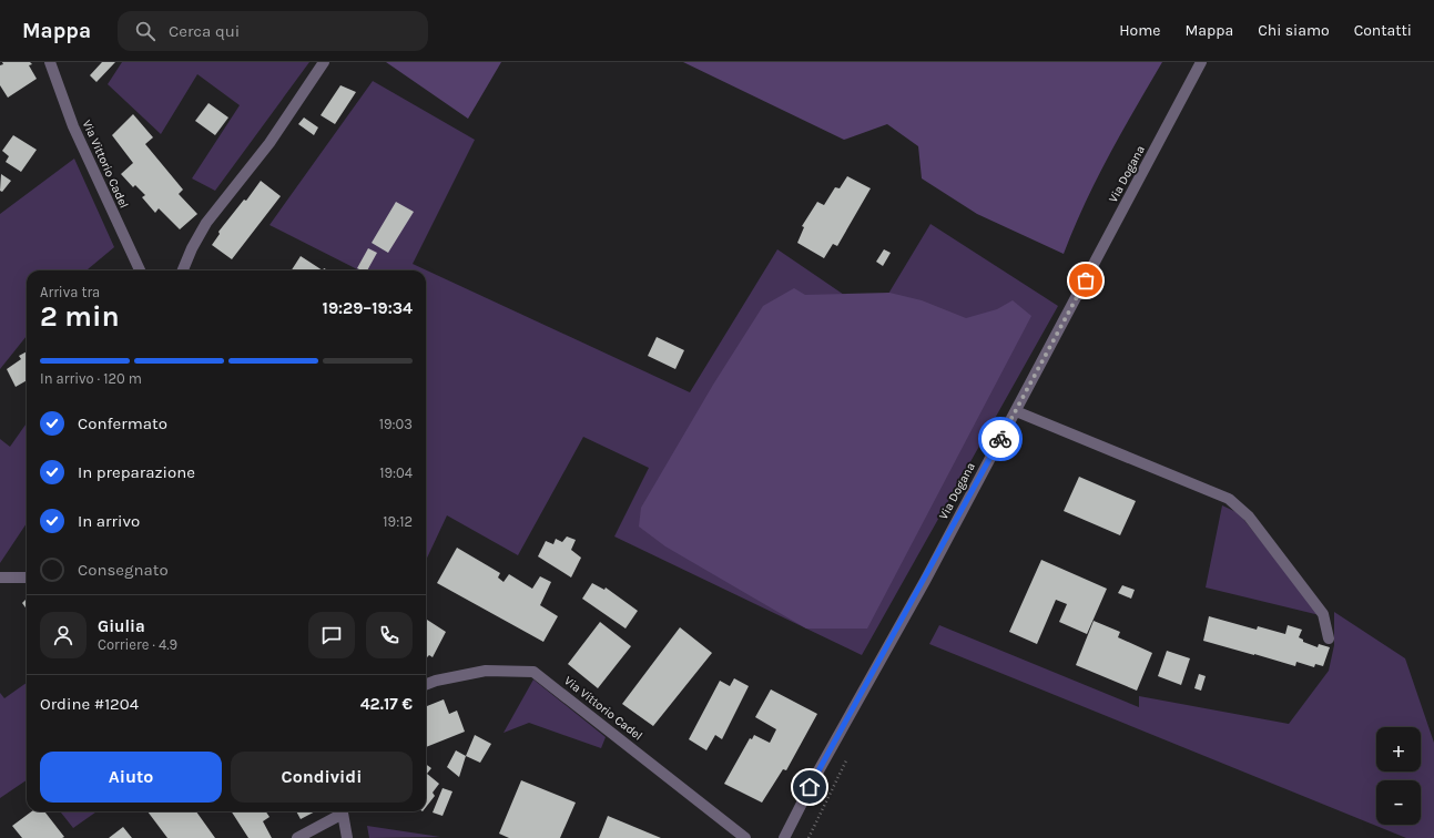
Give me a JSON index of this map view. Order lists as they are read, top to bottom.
{
  "streets": {
    "street": ["Via Vittorio Cadel", "Via Dogana"]
  },
  "page": {
    "header": "Mappa",
    "search": "Cerca qui",
    "nav": [
      "Home",
      "Mappa",
      "Chi siamo",
      "Contatti"
    ],
    "heading": ["2 min", "Arriva tra", "19:29–19:34"],
    "panel": [
      "Giulia",
      "Corriere · 4.9",
      "Ordine #1204",
      "42.17 €"
    ],
    "bar": "In arrivo · 120 m",
    "list": [
      ["Confermato", "19:03"],
      ["In preparazione", "19:04"],
      ["In arrivo", "19:12"],
      "Consegnato"
    ],
    "map_buttons": ["+", "−"],
    "buttons": ["Aiuto", "Condividi"]
  }
}
